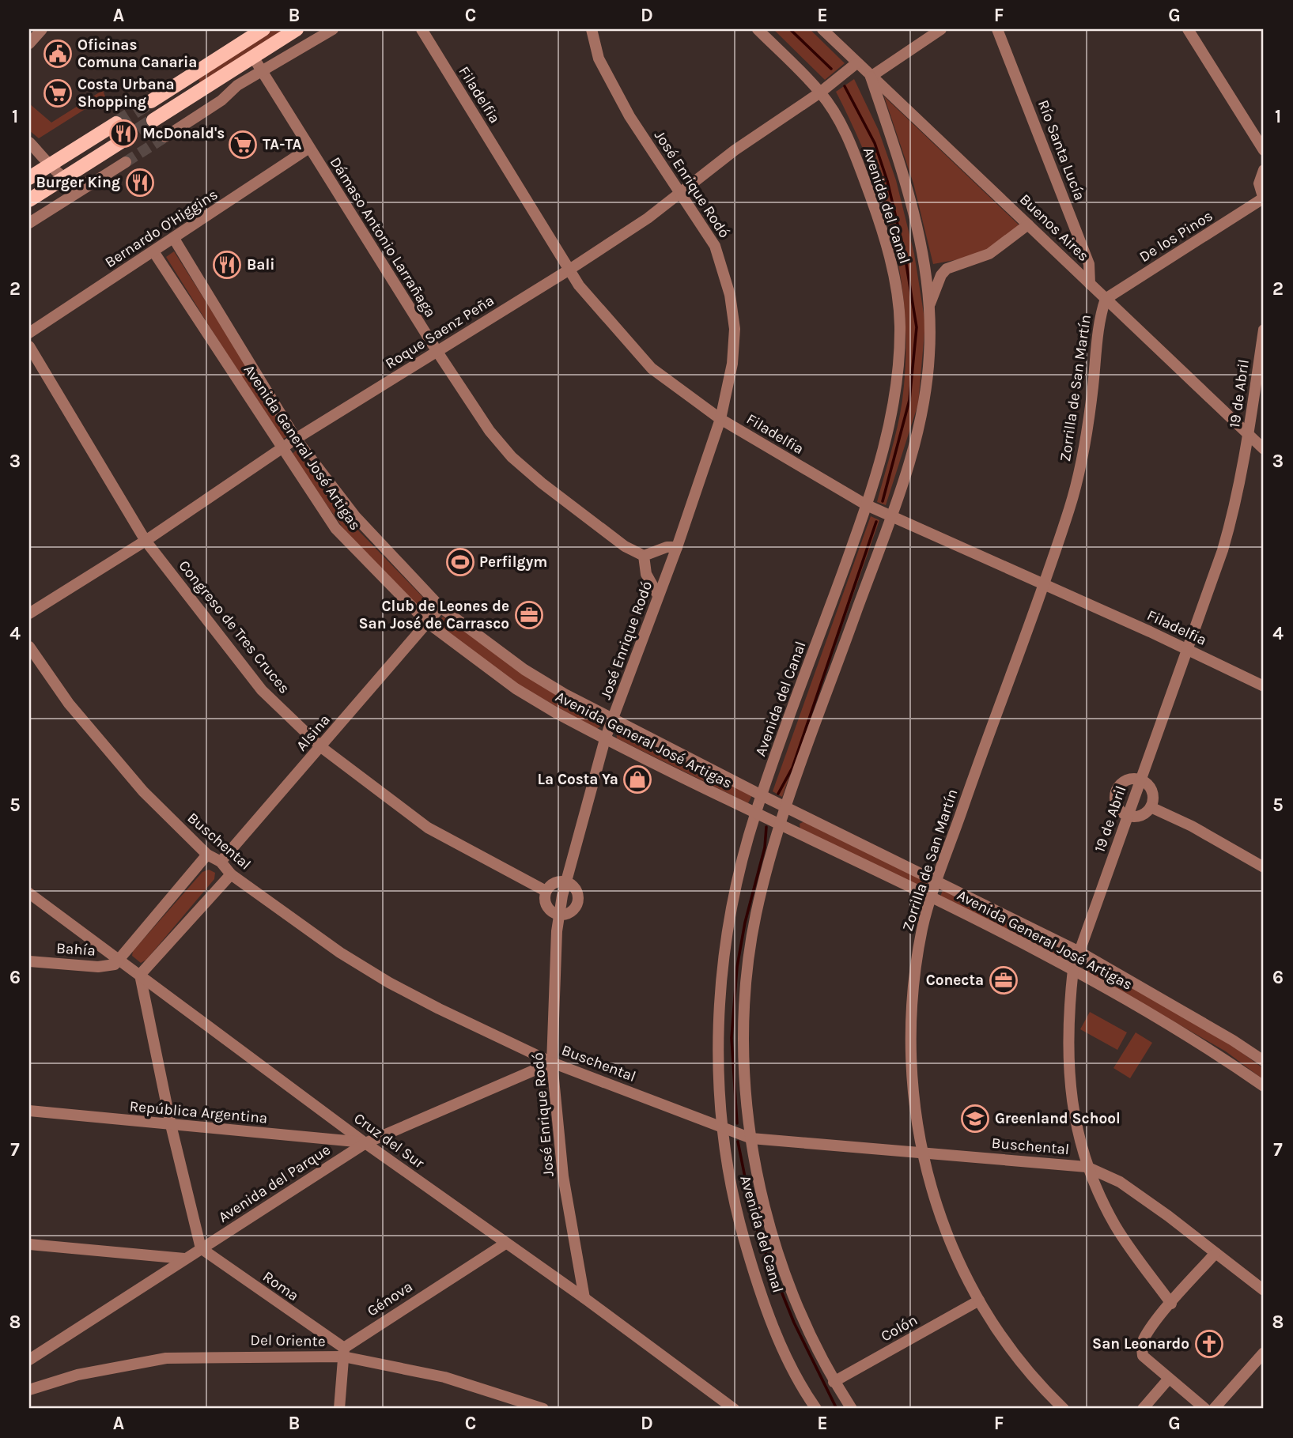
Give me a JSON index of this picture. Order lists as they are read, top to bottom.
{
  "streets": {
    "street": [
      "Filadelfia",
      "Río Santa Lucía",
      "José Enrique Rodó",
      "Avenida del Canal",
      "Buenos Aires",
      "Bernardo O'Higgins",
      "De los Pinos",
      "Dámaso Antonio Larrañaga",
      "Roque Saenz Peña",
      "Zorrilla de San Martín",
      "19 de Abril",
      "Avenida General José Artigas",
      "Congreso de Tres Cruces",
      "Alsina",
      "Buschental",
      "Bahía",
      "República Argentina",
      "Cruz del Sur",
      "Avenida del Parque",
      "Roma",
      "Génova",
      "Colón",
      "Del Oriente"
    ]
  },
  "crossings": [
    ["Filadelfia", "José Enrique Rodó"],
    ["Filadelfia", "Avenida del Canal"],
    ["Filadelfia", "Roque Saenz Peña"],
    ["Filadelfia", "Zorrilla de San Martín"],
    ["Filadelfia", "19 de Abril"],
    ["Río Santa Lucía", "Buenos Aires"],
    ["José Enrique Rodó", "Roque Saenz Peña"],
    ["José Enrique Rodó", "Avenida General José Artigas"],
    ["José Enrique Rodó", "Buschental"],
    ["José Enrique Rodó", "Cruz del Sur"],
    ["José Enrique Rodó", "Avenida del Parque"],
    ["Avenida del Canal", "Buenos Aires"],
    ["Avenida del Canal", "Roque Saenz Peña"],
    ["Avenida del Canal", "Avenida General José Artigas"],
    ["Avenida del Canal", "Buschental"],
    ["Avenida del Canal", "Colón"],
    ["Buenos Aires", "De los Pinos"],
    ["Buenos Aires", "Roque Saenz Peña"],
    ["Buenos Aires", "Zorrilla de San Martín"],
    ["Buenos Aires", "19 de Abril"],
    ["Bernardo O'Higgins", "Dámaso Antonio Larrañaga"],
    ["Bernardo O'Higgins", "Avenida General José Artigas"],
    ["De los Pinos", "Zorrilla de San Martín"],
    ["Dámaso Antonio Larrañaga", "Roque Saenz Peña"],
    ["Roque Saenz Peña", "Avenida General José Artigas"],
    ["Roque Saenz Peña", "Congreso de Tres Cruces"],
    ["Zorrilla de San Martín", "Avenida General José Artigas"],
    ["Zorrilla de San Martín", "Buschental"],
    ["Zorrilla de San Martín", "Colón"],
    ["19 de Abril", "Avenida General José Artigas"],
    ["19 de Abril", "Buschental"],
    ["Avenida General José Artigas", "Alsina"],
    ["Congreso de Tres Cruces", "Alsina"],
    ["Alsina", "Buschental"],
    ["Buschental", "Avenida del Parque"],
    ["Bahía", "Cruz del Sur"],
    ["República Argentina", "Cruz del Sur"],
    ["República Argentina", "Avenida del Parque"],
    ["Cruz del Sur", "Avenida del Parque"],
    ["Cruz del Sur", "Génova"],
    ["Avenida del Parque", "Roma"],
    ["Roma", "Génova"],
    ["Roma", "Del Oriente"],
    ["Génova", "Del Oriente"]
  ],
  "places": {
    "public building": ["Oficinas Comuna Canaria"],
    "supermarket": ["Costa Urbana Shopping", "TA-TA"],
    "restaurant": ["McDonald's", "Burger King", "Bali"],
    "sports": ["Perfilgym"],
    "office": ["Club de Leones de San José de Carrasco", "Conecta"],
    "shop": ["La Costa Ya"],
    "school or university": ["Greenland School"],
    "church": ["San Leonardo"]
  },
  "grid": {
    "columns": [
      "A",
      "B",
      "C",
      "D",
      "E",
      "F",
      "G"
    ],
    "rows": [
      "1",
      "2",
      "3",
      "4",
      "5",
      "6",
      "7",
      "8"
    ]
  }
}
